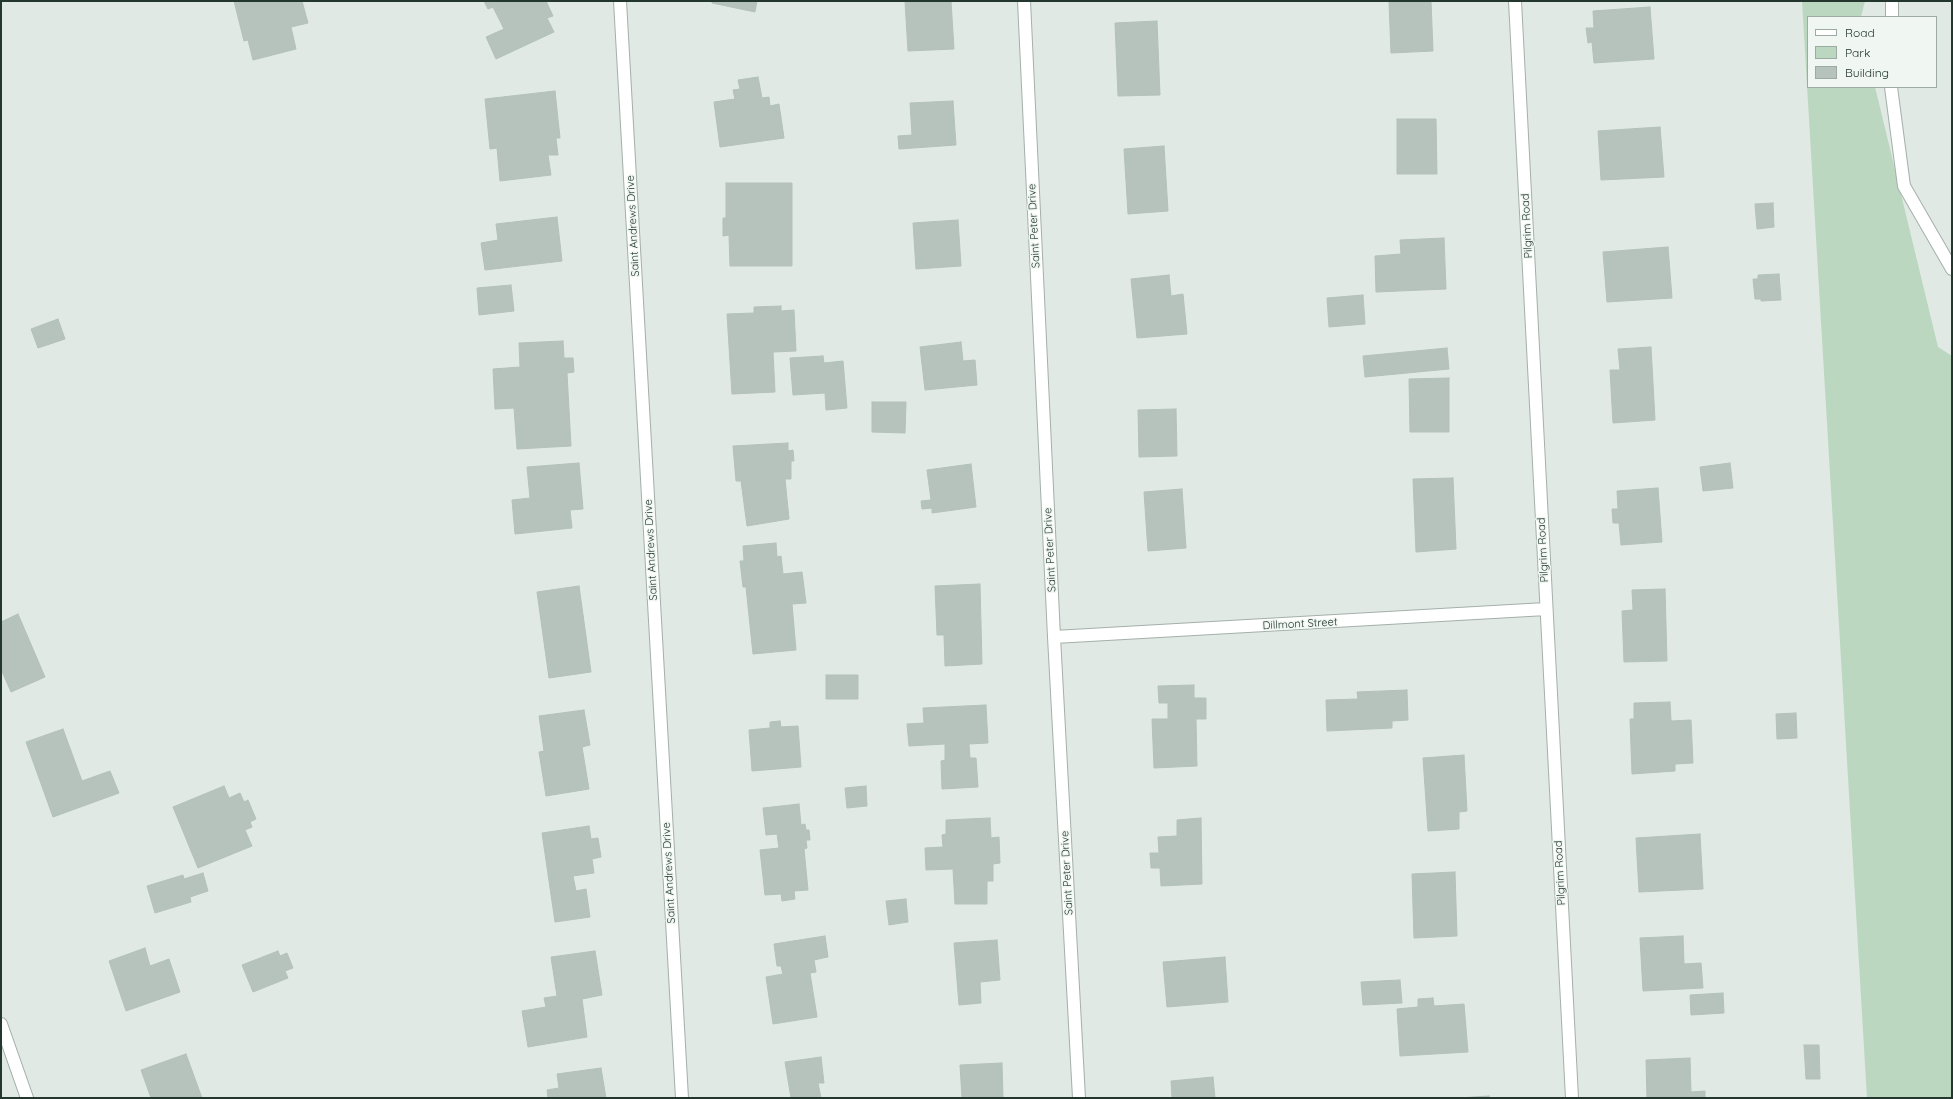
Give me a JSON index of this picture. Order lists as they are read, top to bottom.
{
  "streets": {
    "street": [
      "Saint Andrews Drive",
      "Saint Peter Drive",
      "Pilgrim Road",
      "Dillmont Street"
    ]
  },
  "crossings": [
    ["Saint Peter Drive", "Dillmont Street"],
    ["Pilgrim Road", "Dillmont Street"]
  ],
  "legend": ["Road", "Park", "Building"]
}
